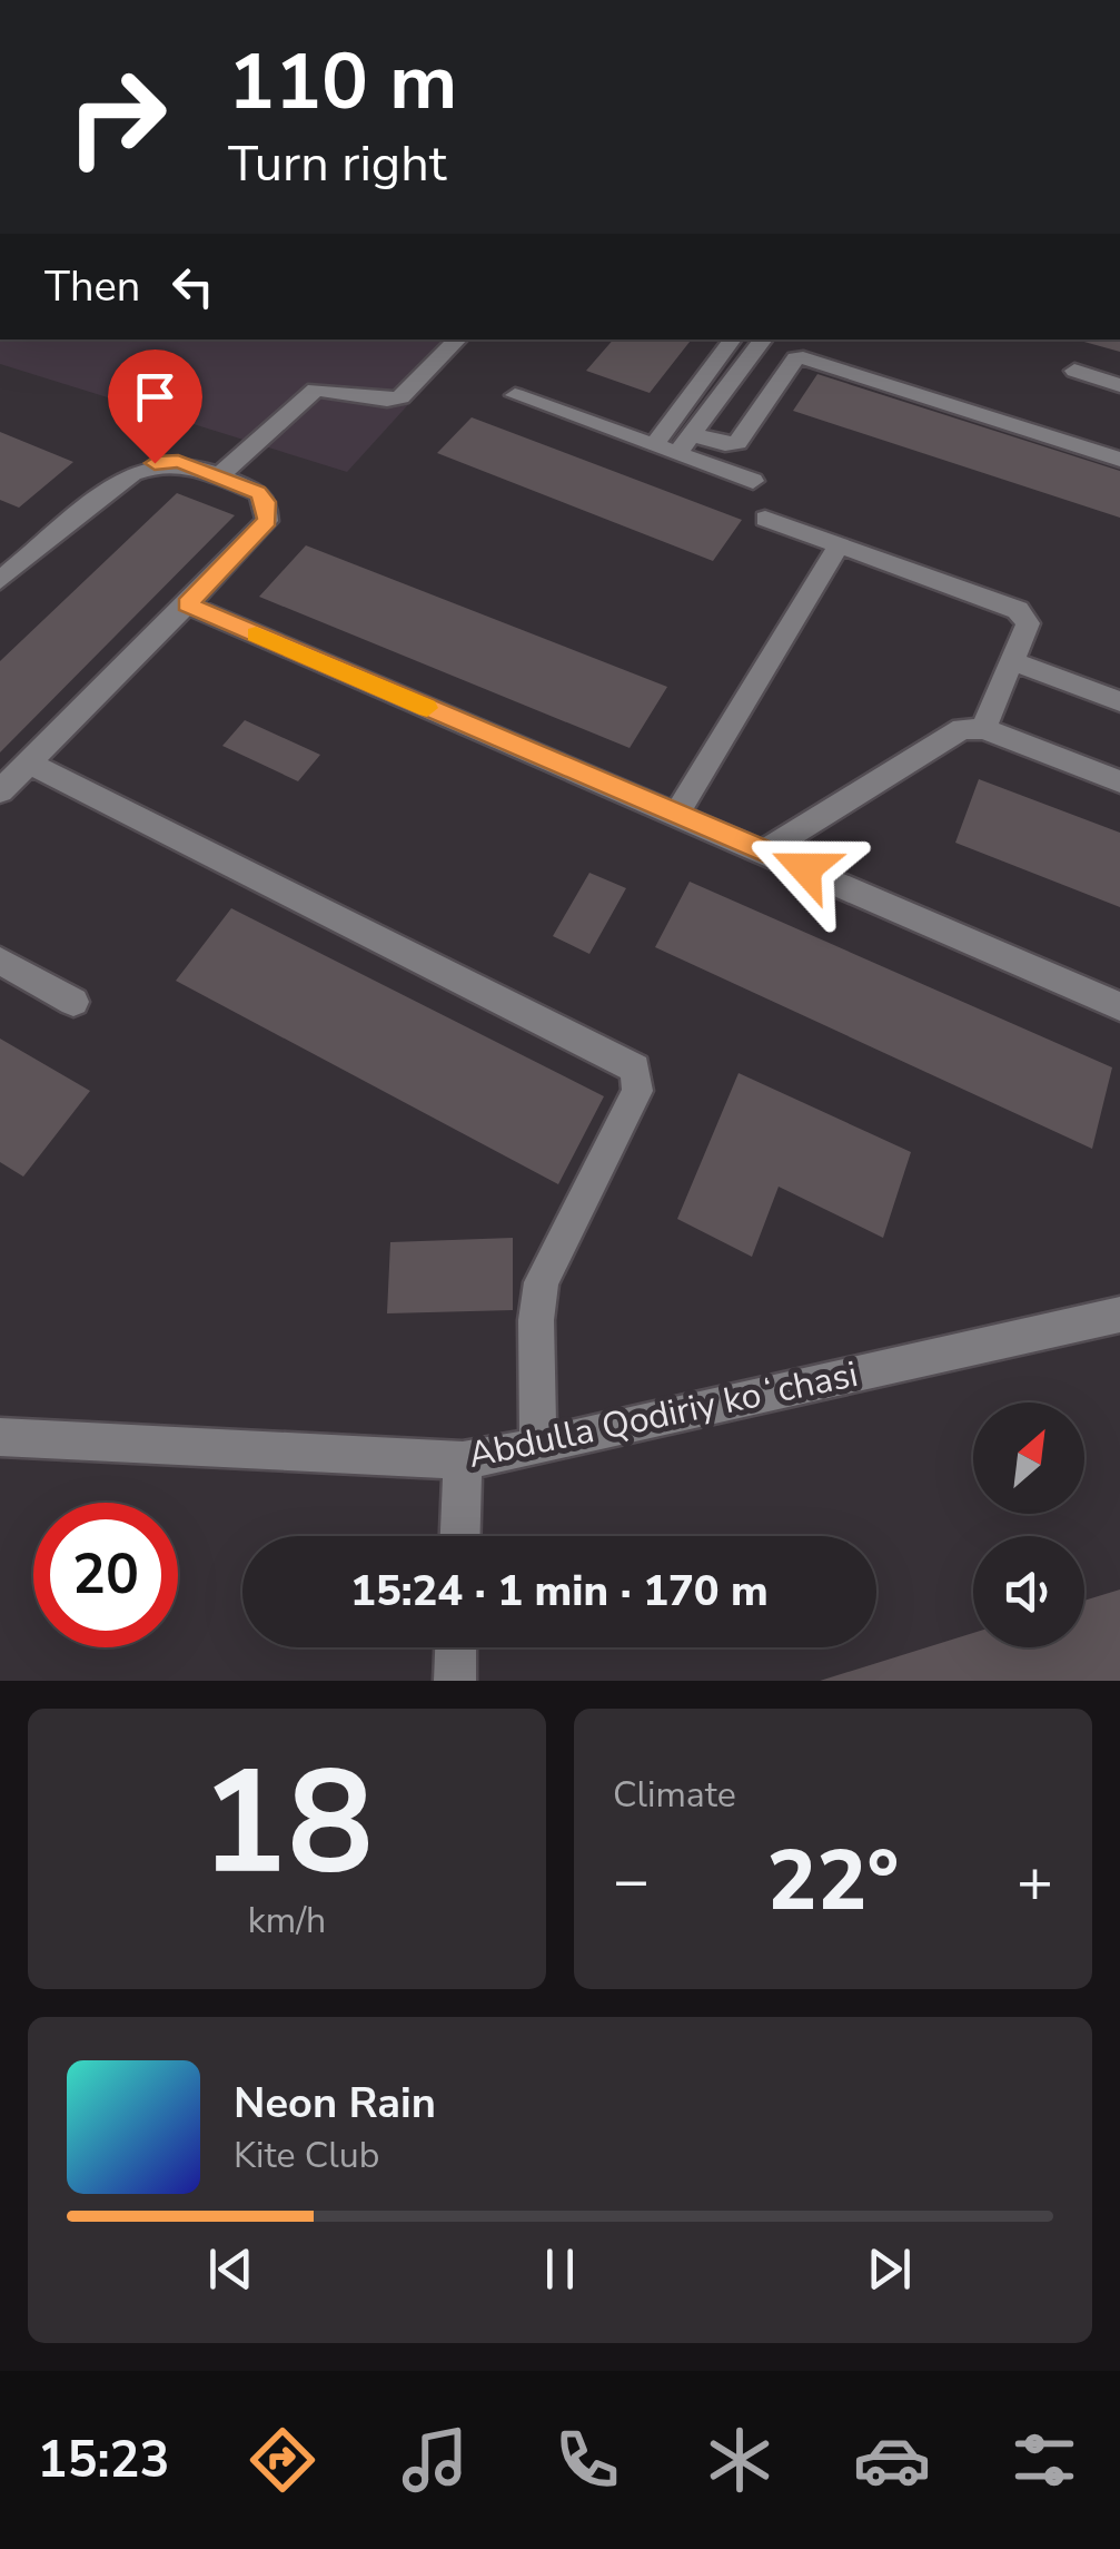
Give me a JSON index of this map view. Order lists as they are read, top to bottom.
{
  "streets": {
    "street": ["Abdulla Qodiriy koʻchasi"]
  },
  "north": "top right",
  "page": {
    "turn": ["110 m", "Turn right"],
    "then": "Then",
    "limit": "20",
    "trip": "15:24 · 1 min · 170 m",
    "tile": [
      ["18", "km/h"],
      "Climate"
    ],
    "heat": ["−", "22°", "+"],
    "song": ["Neon Rain", "Kite Club"],
    "tabs": "15:23"
  }
}
